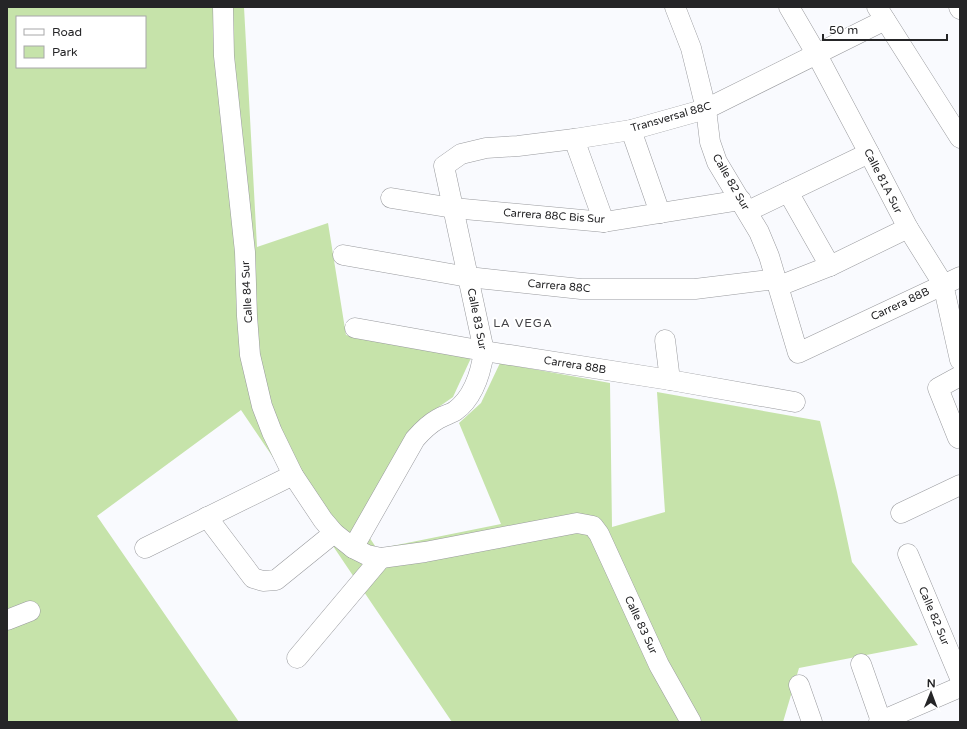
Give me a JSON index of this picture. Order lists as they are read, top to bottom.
{
  "streets": {
    "street": [
      "Transversal 88C",
      "Calle 81A Sur",
      "Calle 82 Sur",
      "Carrera 88C Bis Sur",
      "Carrera 88C",
      "Calle 84 Sur",
      "Carrera 88B",
      "Calle 83 Sur"
    ]
  },
  "crossings": [
    ["Transversal 88C", "Calle 81A Sur"],
    ["Transversal 88C", "Calle 82 Sur"],
    ["Transversal 88C", "Calle 83 Sur"],
    ["Calle 81A Sur", "Carrera 88C Bis Sur"],
    ["Calle 81A Sur", "Carrera 88C"],
    ["Calle 81A Sur", "Carrera 88B"],
    ["Calle 82 Sur", "Carrera 88C Bis Sur"],
    ["Calle 82 Sur", "Carrera 88C"],
    ["Calle 82 Sur", "Carrera 88B"],
    ["Carrera 88C Bis Sur", "Calle 83 Sur"],
    ["Carrera 88C", "Calle 83 Sur"],
    ["Calle 84 Sur", "Calle 83 Sur"],
    ["Carrera 88B", "Calle 83 Sur"]
  ],
  "districts": ["LA VEGA"],
  "legend": ["Road", "Park"],
  "scale_bar": "50 m",
  "north": "top"
}
